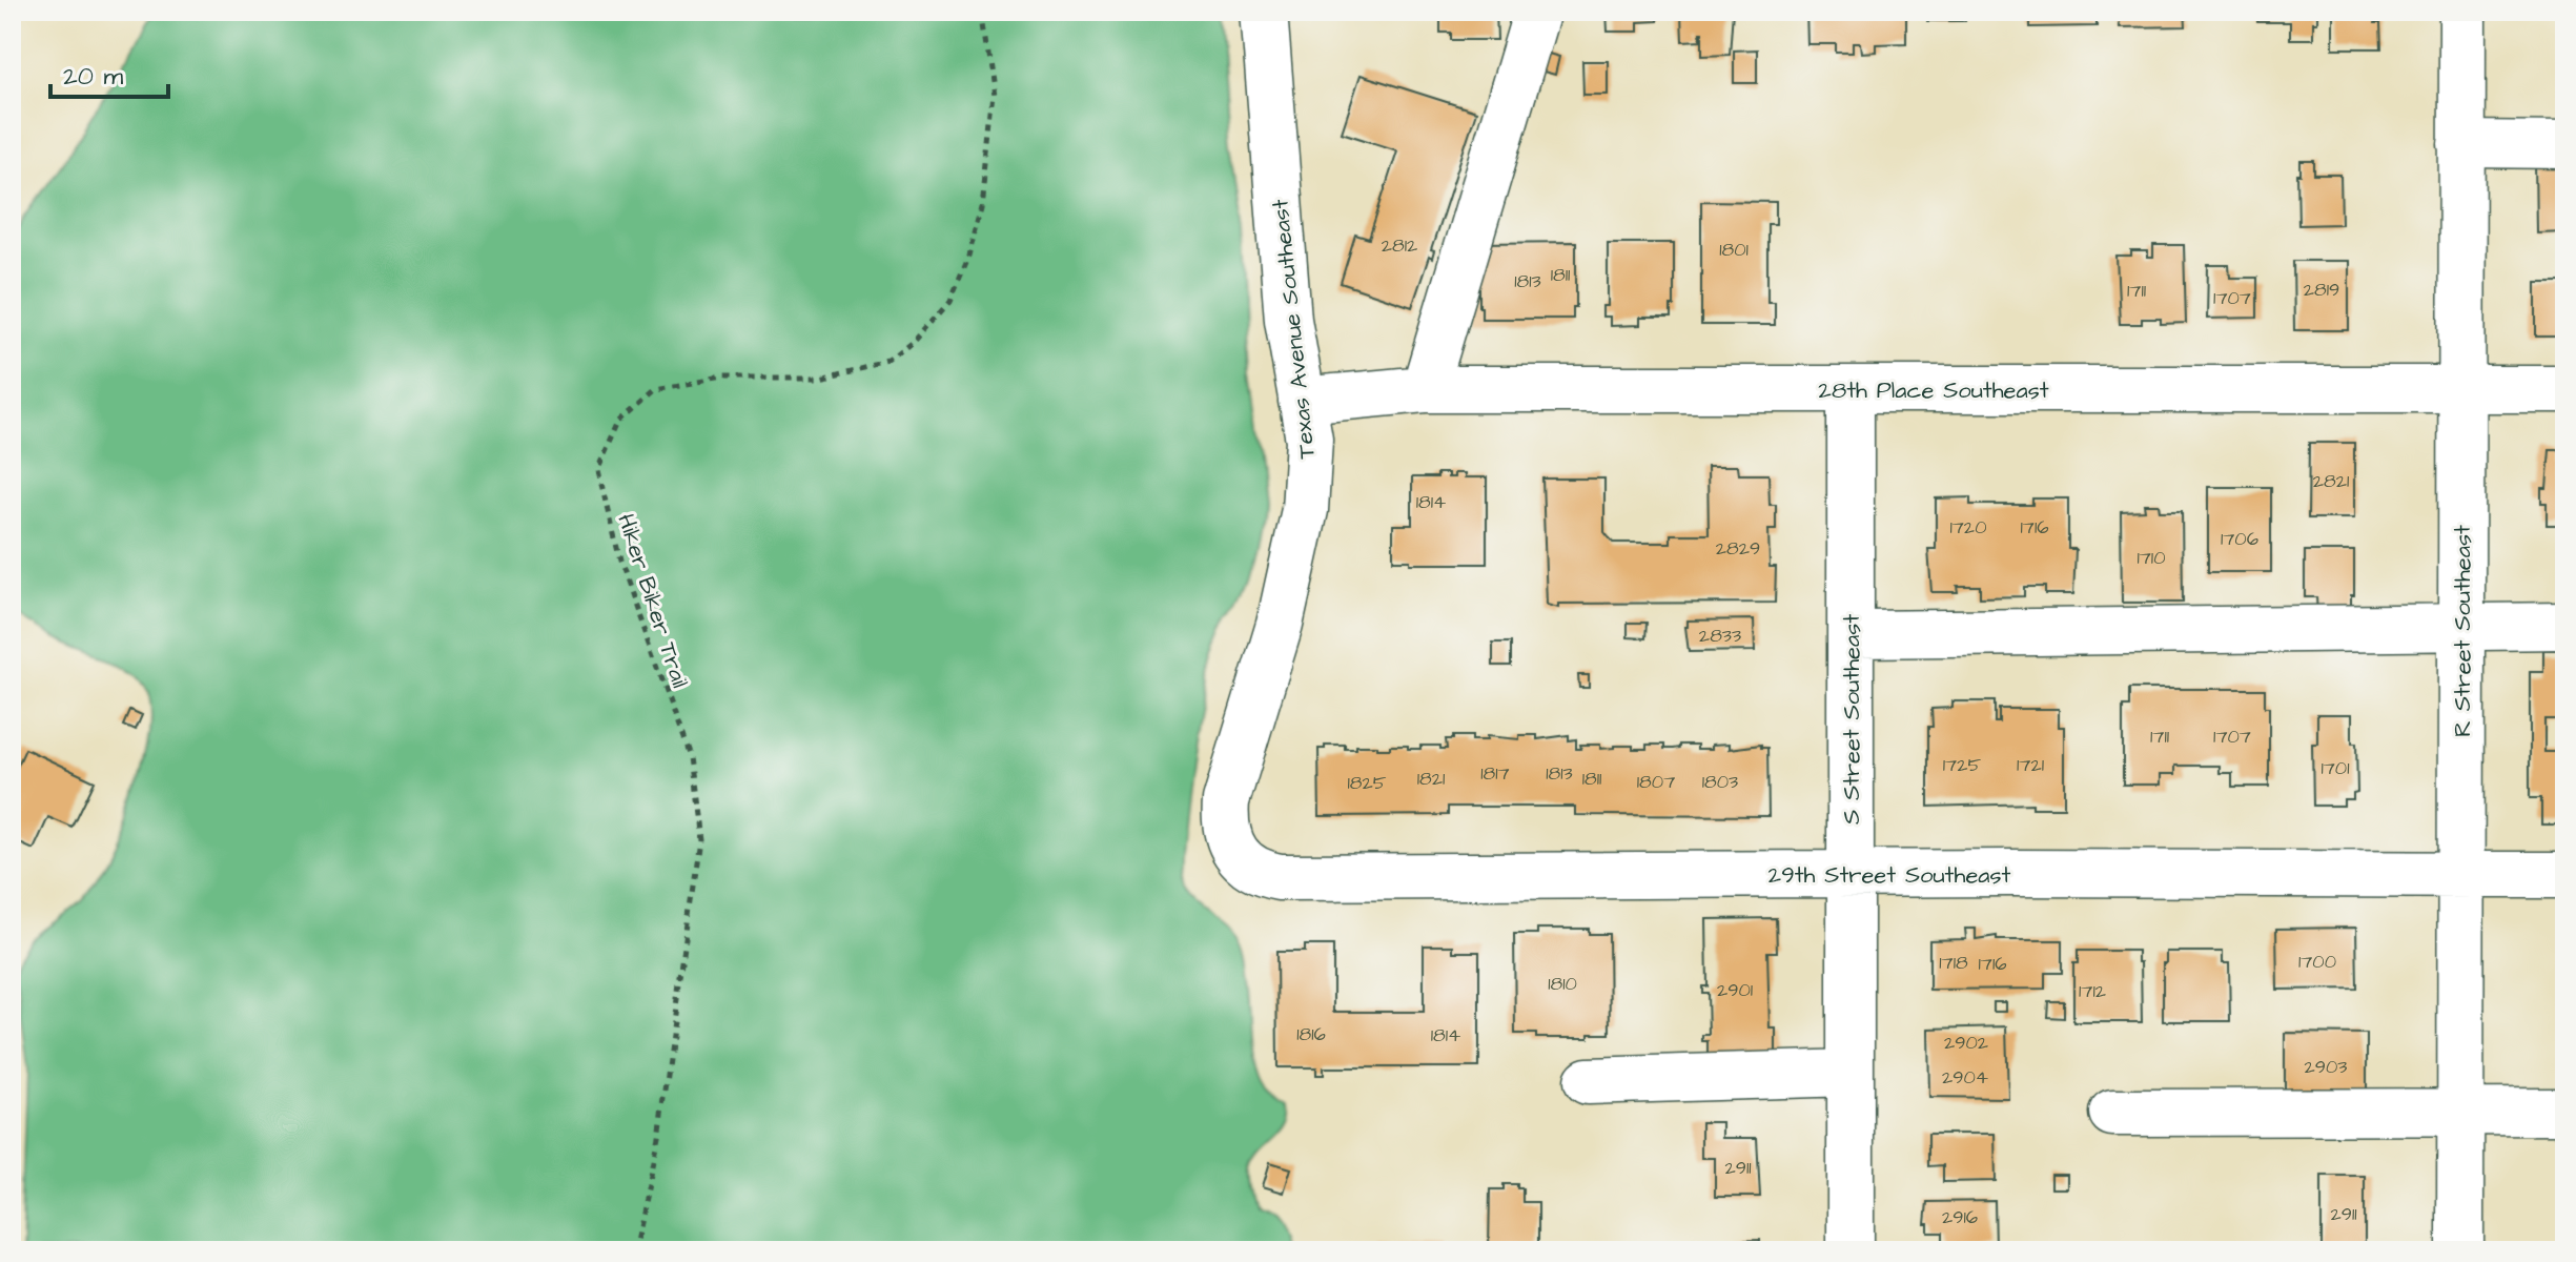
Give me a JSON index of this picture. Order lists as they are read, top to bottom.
{
  "streets": {
    "street": [
      "Texas Avenue Southeast",
      "28th Place Southeast",
      "R Street Southeast",
      "S Street Southeast",
      "29th Street Southeast"
    ],
    "path": ["Hiker Biker Trail"]
  },
  "crossings": [
    ["Texas Avenue Southeast", "28th Place Southeast"],
    ["Texas Avenue Southeast", "29th Street Southeast"],
    ["28th Place Southeast", "R Street Southeast"],
    ["28th Place Southeast", "S Street Southeast"],
    ["R Street Southeast", "29th Street Southeast"],
    ["S Street Southeast", "29th Street Southeast"]
  ],
  "house_numbers": [
    "2812",
    "1801",
    "1811",
    "1813",
    "2819",
    "1711",
    "1707",
    "2821",
    "1814",
    "1720",
    "1716",
    "1706",
    "2829",
    "1710",
    "2833",
    "1711",
    "1707",
    "1725",
    "1721",
    "1701",
    "1817",
    "1813",
    "1821",
    "1811",
    "1807",
    "1803",
    "1825",
    "1700",
    "1718",
    "1716",
    "1810",
    "2901",
    "1712",
    "1816",
    "1814",
    "2902",
    "2903",
    "2904",
    "2911",
    "2911",
    "2916"
  ],
  "scale_bar": "20 m"
}
